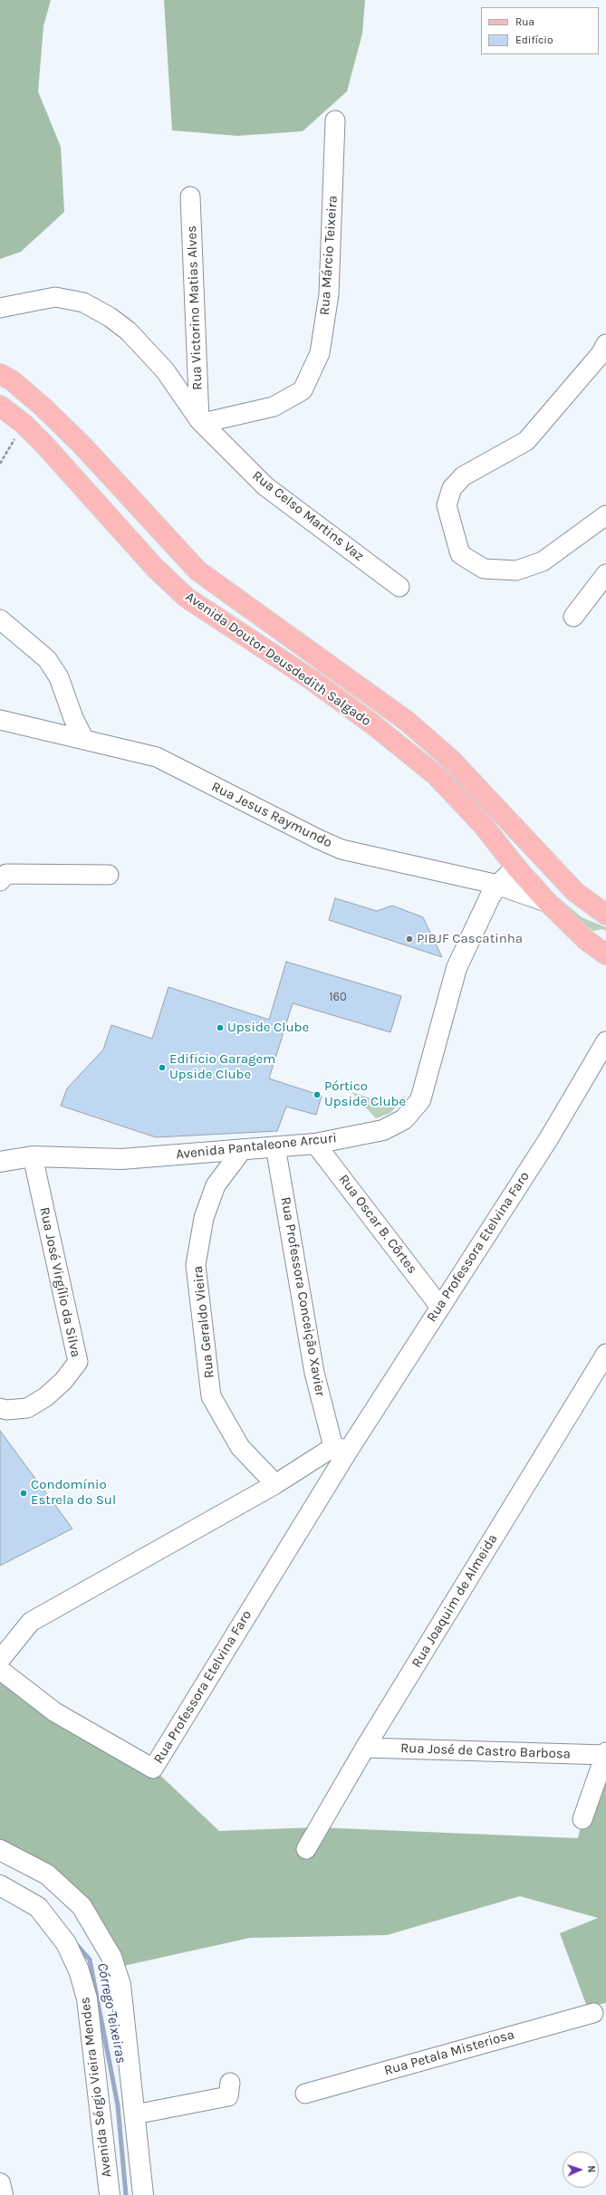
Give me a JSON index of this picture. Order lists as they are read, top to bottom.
{
  "streets": {
    "main road": ["Avenida Doutor Deusdedith Salgado"],
    "street": [
      "Rua Márcio Teixeira",
      "Rua Victorino Matias Alves",
      "Rua Celso Martins Vaz",
      "Rua Jesus Raymundo",
      "Avenida Pantaleone Arcuri",
      "Rua Oscar B. Côrtes",
      "Rua Professora Etelvina Faro",
      "Rua José Virgílio da Silva",
      "Rua Professora Conceição Xavier",
      "Rua Geraldo Vieira",
      "Rua Joaquim de Almeida",
      "Rua José de Castro Barbosa",
      "Rua Petala Misteriosa",
      "Avenida Sérgio Vieira Mendes"
    ]
  },
  "crossings": [
    ["Rua Márcio Teixeira", "Rua Victorino Matias Alves"],
    ["Rua Márcio Teixeira", "Rua Celso Martins Vaz"],
    ["Rua Victorino Matias Alves", "Rua Celso Martins Vaz"],
    ["Avenida Doutor Deusdedith Salgado", "Rua Jesus Raymundo"],
    ["Avenida Doutor Deusdedith Salgado", "Avenida Pantaleone Arcuri"],
    ["Rua Jesus Raymundo", "Avenida Pantaleone Arcuri"],
    ["Avenida Pantaleone Arcuri", "Rua Oscar B. Côrtes"],
    ["Avenida Pantaleone Arcuri", "Rua José Virgílio da Silva"],
    ["Avenida Pantaleone Arcuri", "Rua Professora Conceição Xavier"],
    ["Avenida Pantaleone Arcuri", "Rua Geraldo Vieira"],
    ["Rua Oscar B. Côrtes", "Rua Professora Etelvina Faro"],
    ["Rua Professora Etelvina Faro", "Rua Professora Conceição Xavier"],
    ["Rua Professora Etelvina Faro", "Rua Geraldo Vieira"],
    ["Rua Joaquim de Almeida", "Rua José de Castro Barbosa"]
  ],
  "water": ["Córrego Teixeiras"],
  "places": [
    "PIBJF Cascatinha",
    "Upside Clube",
    "Edifício Garagem Upside Clube",
    "Pórtico Upside Clube",
    "Condomínio Estrela do Sul"
  ],
  "house_numbers": ["160"],
  "legend": ["Rua", "Edifício"],
  "north": "right"
}
